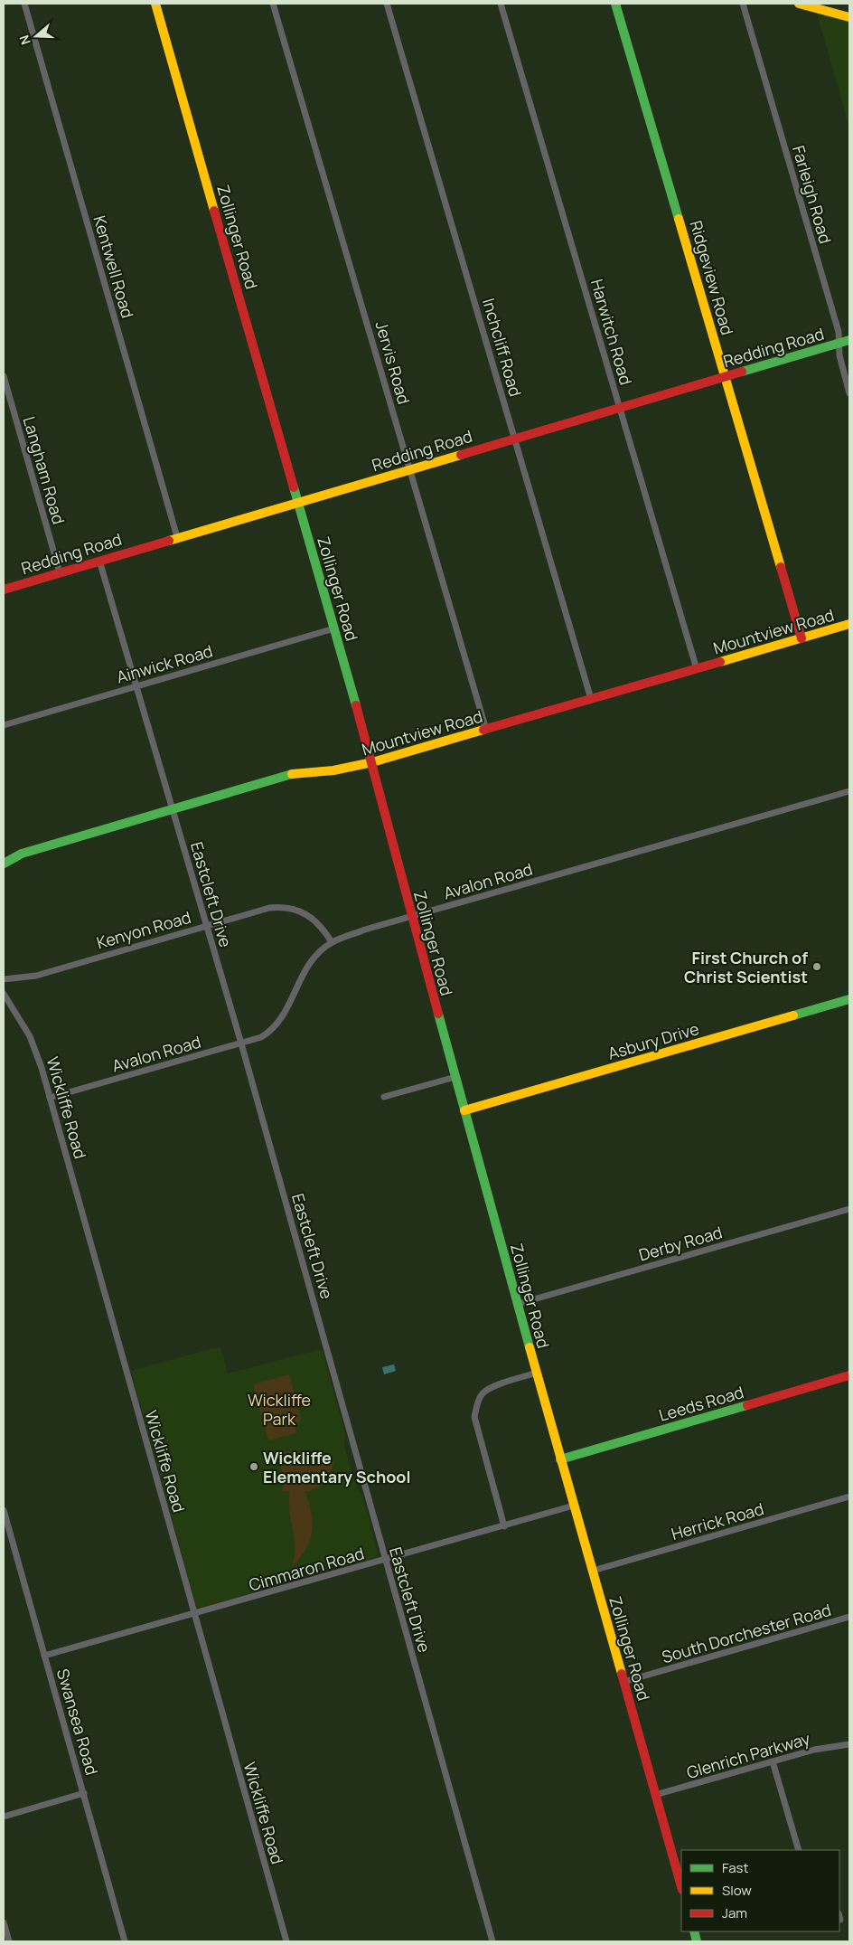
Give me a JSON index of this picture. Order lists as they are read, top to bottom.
{
  "streets": {
    "main road": [
      "Zollinger Road",
      "Ridgeview Road",
      "Redding Road",
      "Mountview Road",
      "Asbury Drive",
      "Leeds Road"
    ],
    "street": [
      "Farleigh Road",
      "Kentwell Road",
      "Harwitch Road",
      "Inchcliff Road",
      "Jervis Road",
      "Langham Road",
      "Ainwick Road",
      "Avalon Road",
      "Eastcleft Drive",
      "Kenyon Road",
      "Wickliffe Road",
      "Derby Road",
      "Herrick Road",
      "Cimmaron Road",
      "South Dorchester Road",
      "Swansea Road",
      "Glenrich Parkway"
    ]
  },
  "crossings": [
    ["Farleigh Road", "Redding Road"],
    ["Zollinger Road", "Redding Road"],
    ["Zollinger Road", "Mountview Road"],
    ["Zollinger Road", "Ainwick Road"],
    ["Zollinger Road", "Avalon Road"],
    ["Zollinger Road", "Asbury Drive"],
    ["Zollinger Road", "Derby Road"],
    ["Zollinger Road", "Leeds Road"],
    ["Zollinger Road", "Herrick Road"],
    ["Zollinger Road", "Cimmaron Road"],
    ["Zollinger Road", "South Dorchester Road"],
    ["Zollinger Road", "Glenrich Parkway"],
    ["Kentwell Road", "Redding Road"],
    ["Ridgeview Road", "Redding Road"],
    ["Ridgeview Road", "Mountview Road"],
    ["Harwitch Road", "Redding Road"],
    ["Harwitch Road", "Mountview Road"],
    ["Inchcliff Road", "Redding Road"],
    ["Inchcliff Road", "Mountview Road"],
    ["Redding Road", "Jervis Road"],
    ["Redding Road", "Langham Road"],
    ["Redding Road", "Eastcleft Drive"],
    ["Jervis Road", "Mountview Road"],
    ["Mountview Road", "Eastcleft Drive"],
    ["Ainwick Road", "Eastcleft Drive"],
    ["Avalon Road", "Eastcleft Drive"],
    ["Avalon Road", "Kenyon Road"],
    ["Avalon Road", "Wickliffe Road"],
    ["Eastcleft Drive", "Kenyon Road"],
    ["Eastcleft Drive", "Cimmaron Road"],
    ["Wickliffe Road", "Cimmaron Road"],
    ["Cimmaron Road", "Swansea Road"]
  ],
  "parks": ["Wickliffe Park"],
  "places": ["First Church of Christ Scientist", "Wickliffe Elementary School"],
  "legend": ["Fast", "Slow", "Jam"],
  "north": "left"
}
